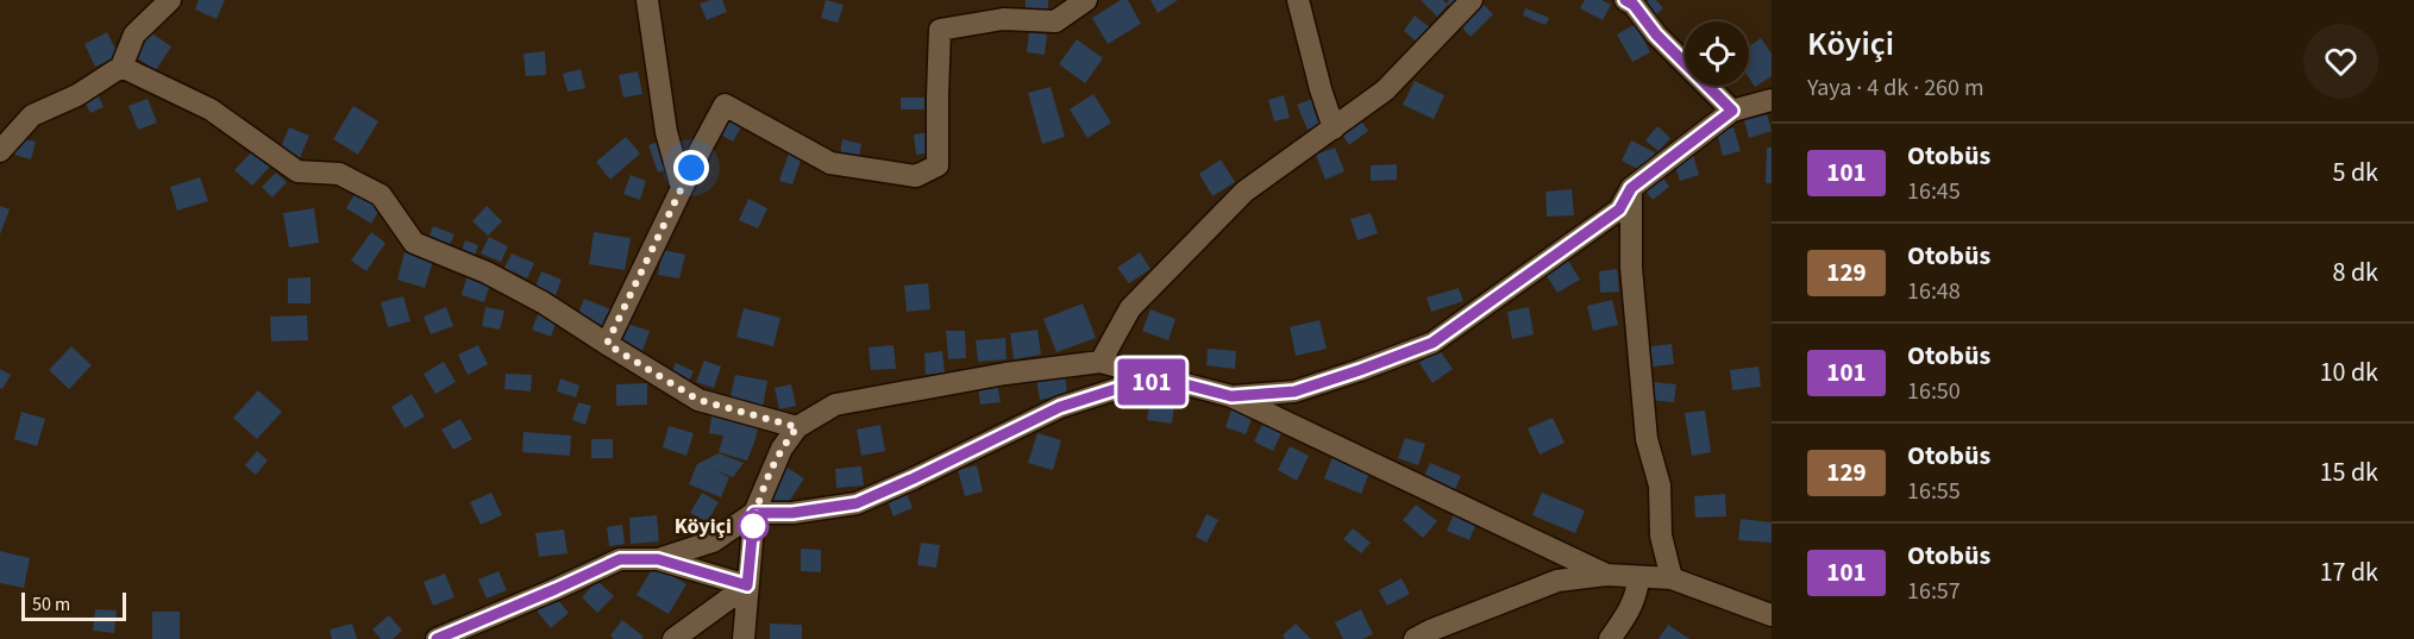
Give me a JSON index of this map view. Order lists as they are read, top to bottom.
{
  "places": ["Köyiçi"],
  "lines": ["bus line 101"],
  "scale_bar": "50 m",
  "page": {
    "on_map": "101",
    "heading": ["Köyiçi", "Yaya · 4 dk · 260 m"],
    "list": [
      {
        "mark": "101",
        "name": "Otobüs",
        "note": "16:45",
        "value": "5 dk"
      },
      {
        "mark": "129",
        "name": "Otobüs",
        "note": "16:48",
        "value": "8 dk"
      },
      {
        "mark": "101",
        "name": "Otobüs",
        "note": "16:50",
        "value": "10 dk"
      },
      {
        "mark": "129",
        "name": "Otobüs",
        "note": "16:55",
        "value": "15 dk"
      },
      {
        "mark": "101",
        "name": "Otobüs",
        "note": "16:57",
        "value": "17 dk"
      }
    ],
    "scale": "50 m"
  }
}
